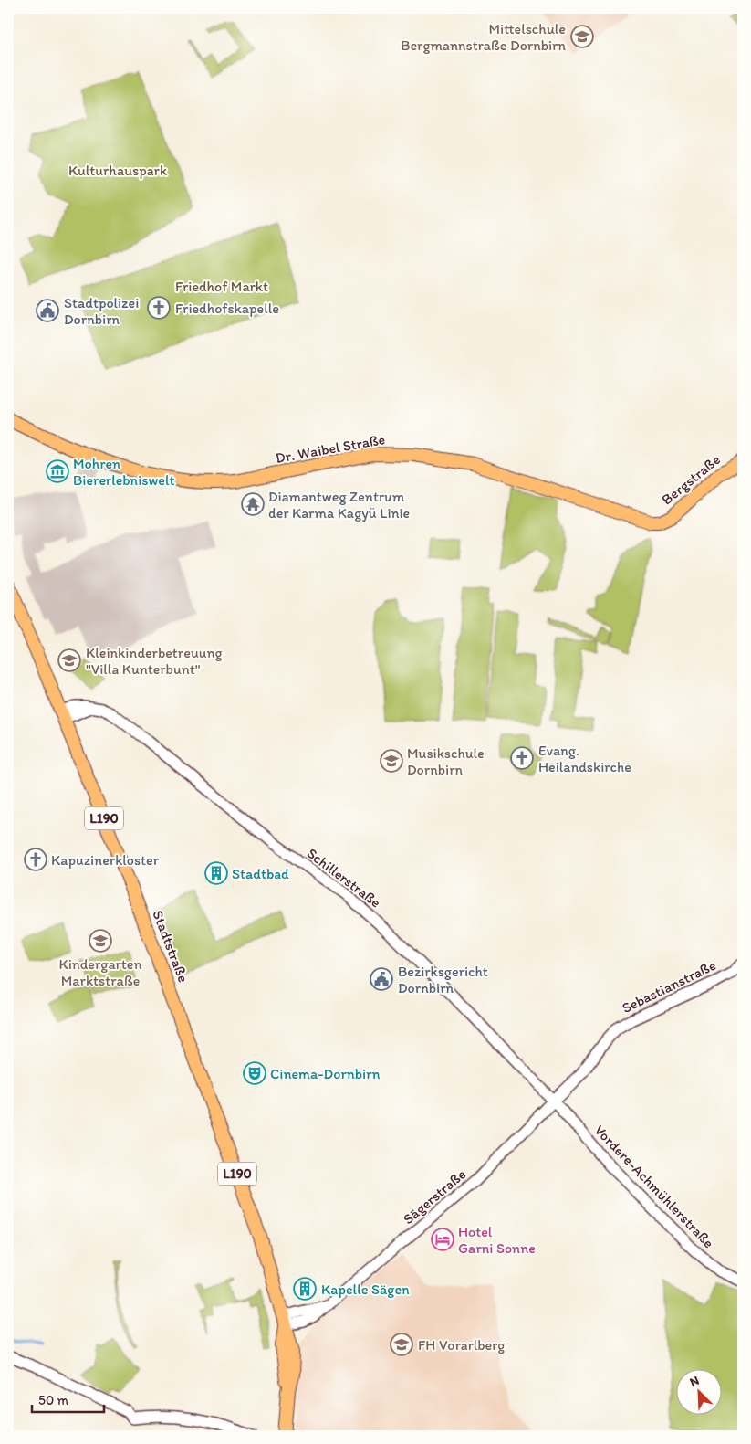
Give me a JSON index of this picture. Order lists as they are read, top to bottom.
{
  "streets": {
    "main road": [
      "Dr. Waibel Straße",
      "Bergstraße",
      "L190",
      "Stadtstraße"
    ],
    "street": [
      "Schillerstraße",
      "Sebastianstraße",
      "Vordere-Achmühlerstraße",
      "Sägerstraße"
    ]
  },
  "crossings": [
    ["Dr. Waibel Straße", "Bergstraße"],
    ["Schillerstraße", "Stadtstraße"],
    ["Schillerstraße", "Sebastianstraße"],
    ["Schillerstraße", "Vordere-Achmühlerstraße"],
    ["Schillerstraße", "Sägerstraße"],
    ["Stadtstraße", "Sägerstraße"],
    ["Sebastianstraße", "Vordere-Achmühlerstraße"],
    ["Sebastianstraße", "Sägerstraße"],
    ["Vordere-Achmühlerstraße", "Sägerstraße"]
  ],
  "parks": ["Kulturhauspark", "Friedhof Markt"],
  "places": {
    "school or university": [
      "Mittelschule Bergmannstraße Dornbirn",
      "Kleinkinderbetreuung \"Villa Kunterbunt\"",
      "Musikschule Dornbirn",
      "Kindergarten Marktstraße",
      "FH Vorarlberg"
    ],
    "church": ["Friedhofskapelle", "Evang. Heilandskirche", "Kapuzinerkloster"],
    "public building": ["Stadtpolizei Dornbirn", "Bezirksgericht Dornbirn"],
    "museum": ["Mohren Biererlebniswelt"],
    "temple": ["Diamantweg Zentrum der Karma Kagyü Linie"],
    "building": ["Stadtbad", "Kapelle Sägen"],
    "theatre": ["Cinema-Dornbirn"],
    "hotel": ["Hotel Garni Sonne"]
  },
  "scale_bar": "50 m",
  "north": "top left"
}
